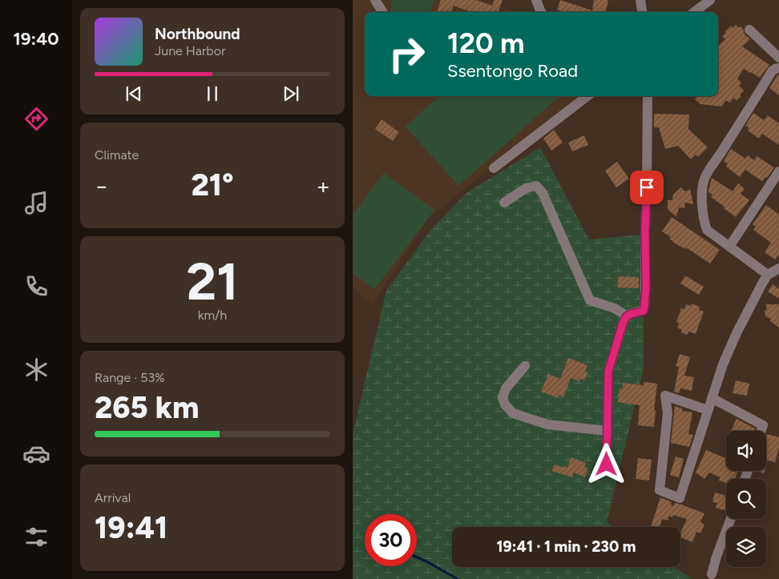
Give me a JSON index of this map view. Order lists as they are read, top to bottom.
{
  "page": {
    "tabs": "19:40",
    "turn": ["120 m", "Ssentongo Road"],
    "song": ["Northbound", "June Harbor"],
    "tile": [
      "Climate",
      ["21", "km/h"],
      ["Range · 53%", "265 km"],
      ["Arrival", "19:41"]
    ],
    "heat": ["−", "21°", "+"],
    "limit": "30",
    "trip": "19:41 · 1 min · 230 m"
  }
}
